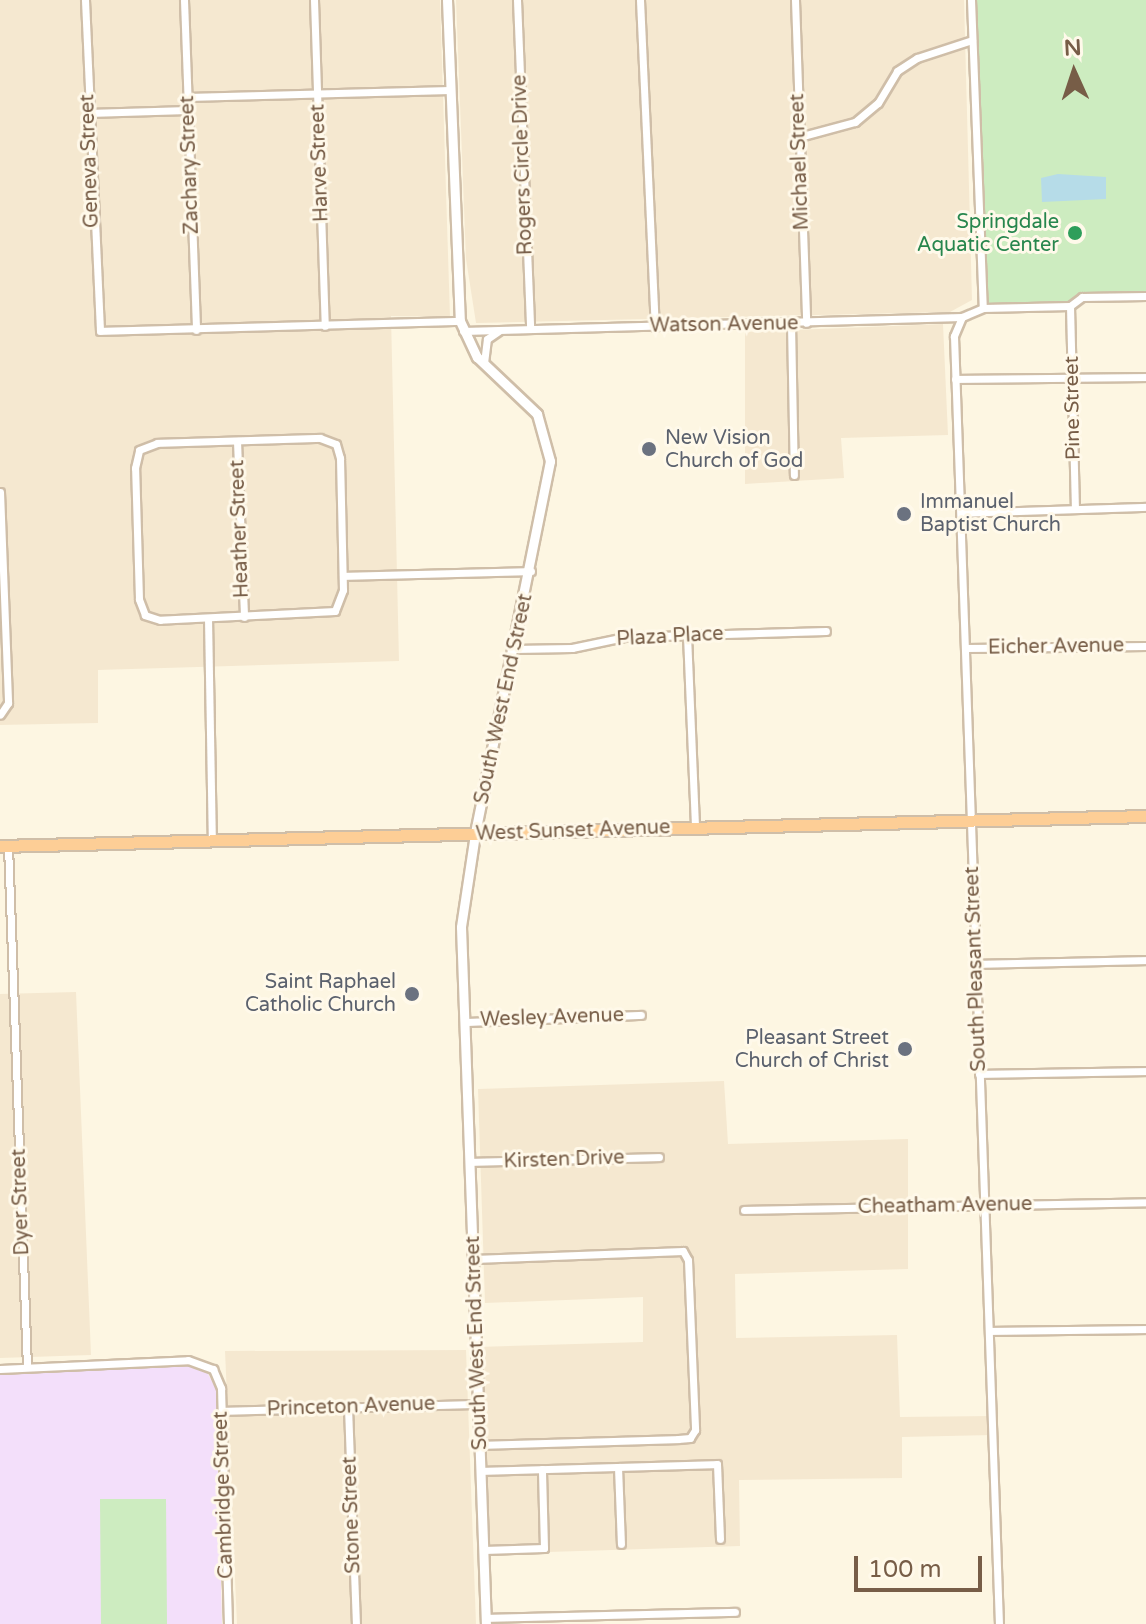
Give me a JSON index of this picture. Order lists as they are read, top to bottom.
{
  "streets": {
    "highway": ["West Sunset Avenue"],
    "street": [
      "Geneva Street",
      "Michael Street",
      "Harve Street",
      "Zachary Street",
      "Rogers Circle Drive",
      "Watson Avenue",
      "Pine Street",
      "Heather Street",
      "Plaza Place",
      "Eicher Avenue",
      "South West End Street",
      "South Pleasant Street",
      "Wesley Avenue",
      "Kirsten Drive",
      "Dyer Street",
      "Cheatham Avenue",
      "Princeton Avenue",
      "Cambridge Street",
      "Stone Street"
    ]
  },
  "crossings": [
    ["Geneva Street", "Watson Avenue"],
    ["Michael Street", "Watson Avenue"],
    ["Harve Street", "Watson Avenue"],
    ["Zachary Street", "Watson Avenue"],
    ["Rogers Circle Drive", "Watson Avenue"],
    ["Watson Avenue", "South West End Street"],
    ["Watson Avenue", "South Pleasant Street"],
    ["Plaza Place", "South West End Street"],
    ["Eicher Avenue", "South Pleasant Street"],
    ["South West End Street", "West Sunset Avenue"],
    ["South West End Street", "Wesley Avenue"],
    ["South West End Street", "Kirsten Drive"],
    ["South West End Street", "Princeton Avenue"],
    ["West Sunset Avenue", "South Pleasant Street"],
    ["West Sunset Avenue", "Dyer Street"],
    ["South Pleasant Street", "Cheatham Avenue"],
    ["Dyer Street", "Cambridge Street"],
    ["Princeton Avenue", "Cambridge Street"],
    ["Princeton Avenue", "Stone Street"]
  ],
  "places": [
    "Springdale Aquatic Center",
    "New Vision Church of God",
    "Immanuel Baptist Church",
    "Saint Raphael Catholic Church",
    "Pleasant Street Church of Christ"
  ],
  "scale_bar": "100 m",
  "north": "top"
}
